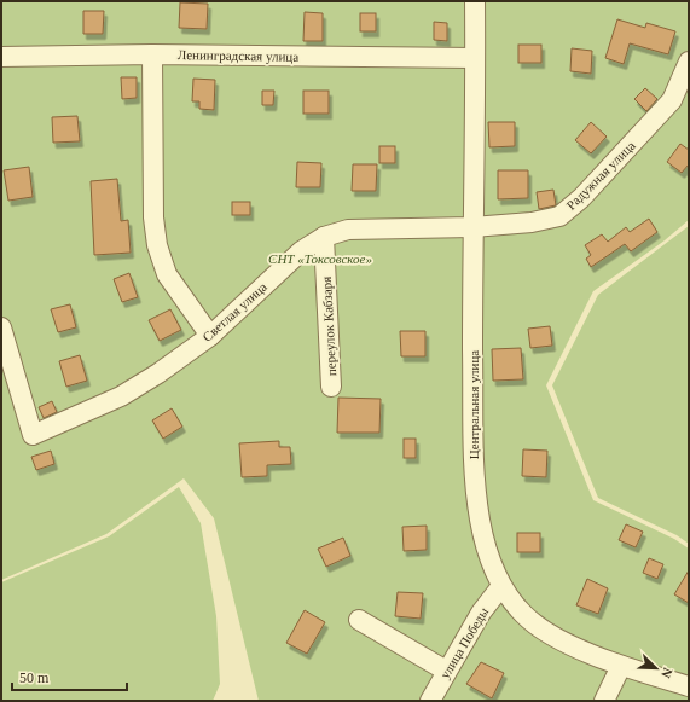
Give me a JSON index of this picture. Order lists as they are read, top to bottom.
{
  "streets": {
    "street": [
      "Ленинградская улица",
      "Радужная улица",
      "Светлая улица",
      "переулок Кабзаря",
      "Центральная улица",
      "улица Победы"
    ]
  },
  "crossings": [
    ["Ленинградская улица", "Центральная улица"],
    ["Радужная улица", "Светлая улица"],
    ["Радужная улица", "Центральная улица"],
    ["Светлая улица", "переулок Кабзаря"],
    ["Светлая улица", "Центральная улица"],
    ["Центральная улица", "улица Победы"]
  ],
  "parks": ["СНТ «Токсовское»"],
  "scale_bar": "50 m",
  "north": "bottom right"
}
